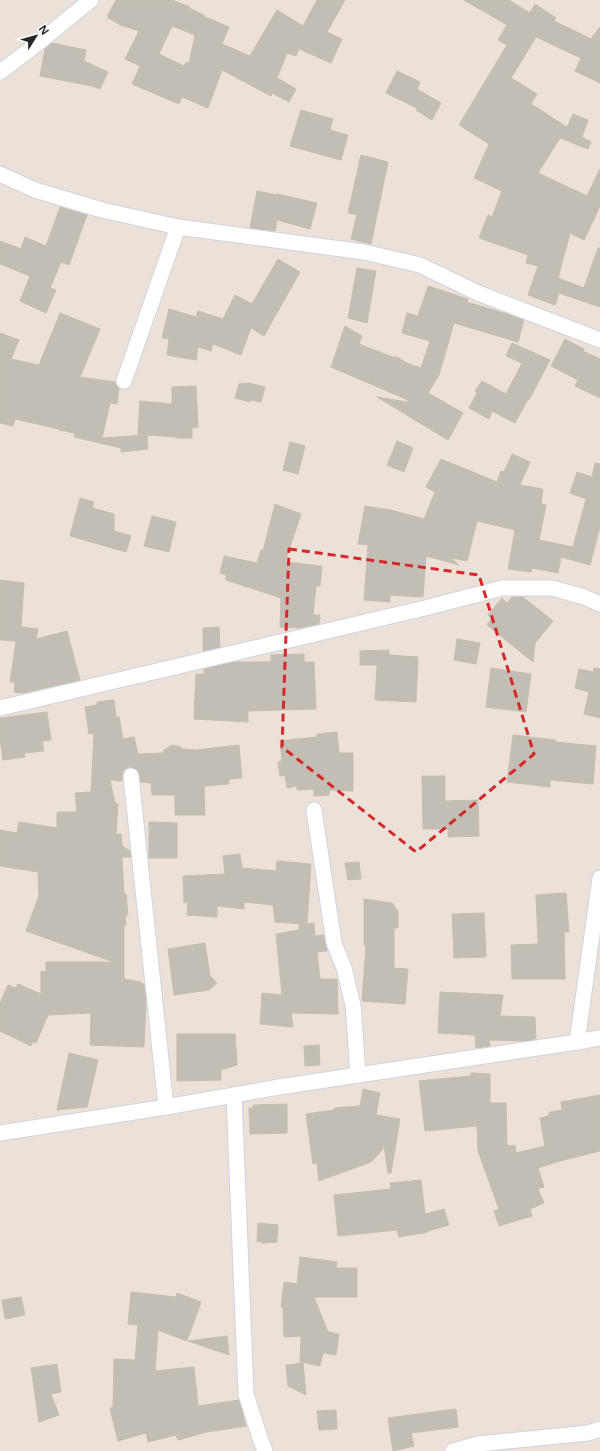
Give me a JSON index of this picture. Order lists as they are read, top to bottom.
{
  "north": "top right"
}
